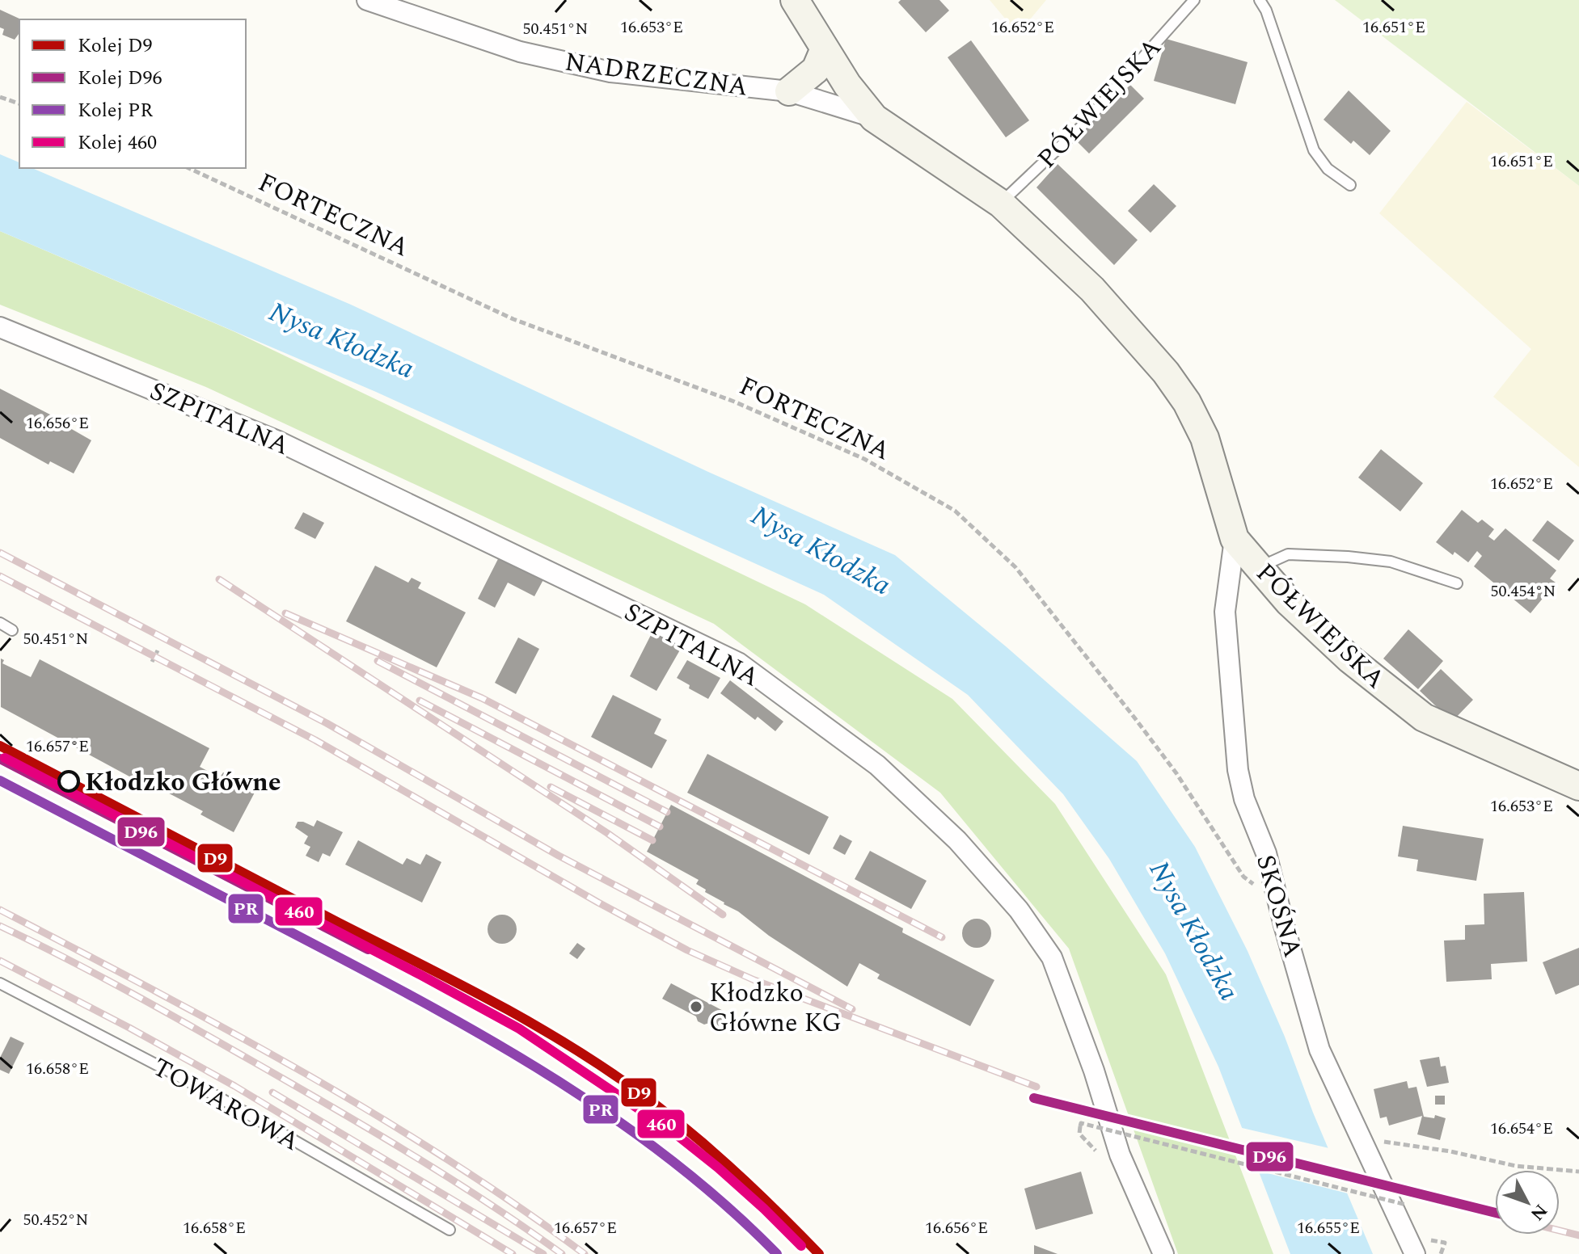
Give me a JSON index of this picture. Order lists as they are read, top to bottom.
{
  "streets": {
    "street": [
      "NADRZECZNA",
      "PÓŁWIEJSKA",
      "SZPITALNA",
      "SKOŚNA"
    ],
    "lane": ["TOWAROWA"],
    "path": ["FORTECZNA"]
  },
  "crossings": [
    ["NADRZECZNA", "PÓŁWIEJSKA"],
    ["PÓŁWIEJSKA", "SKOŚNA"],
    ["FORTECZNA", "SKOŚNA"]
  ],
  "water": ["Nysa Kłodzka"],
  "places": ["Kłodzko Główne", "Kłodzko Główne KG"],
  "lines": [
    "rail line D9",
    "rail line 460",
    "rail line D96",
    "rail line PR"
  ],
  "legend": [
    "Kolej D9",
    "Kolej D96",
    "Kolej PR",
    "Kolej 460"
  ],
  "north": "bottom right",
  "coordinates": [
    "16.653°E",
    "16.652°E",
    "16.651°E",
    "50.451°N",
    "16.656°E",
    "50.454°N",
    "16.657°E",
    "16.658°E",
    "16.654°E",
    "50.452°N",
    "16.655°E"
  ]
}
